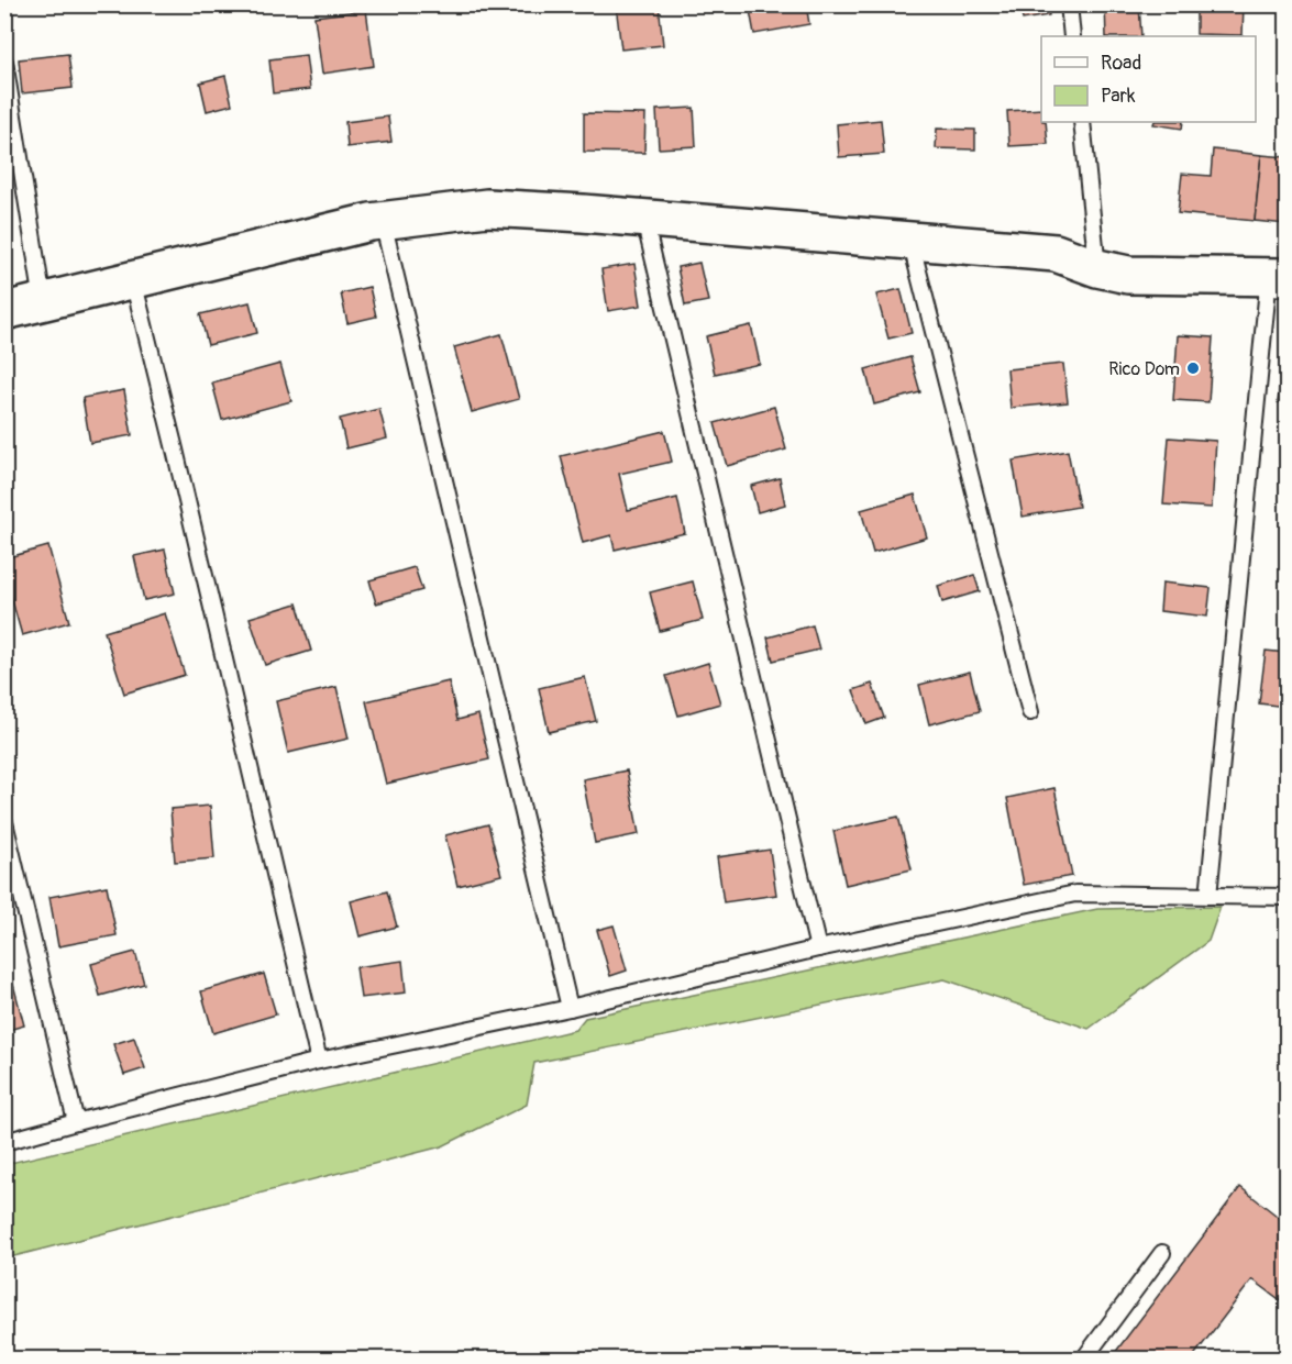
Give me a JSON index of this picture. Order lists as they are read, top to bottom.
{
  "places": ["Rico Dom"],
  "legend": ["Road", "Park"]
}
